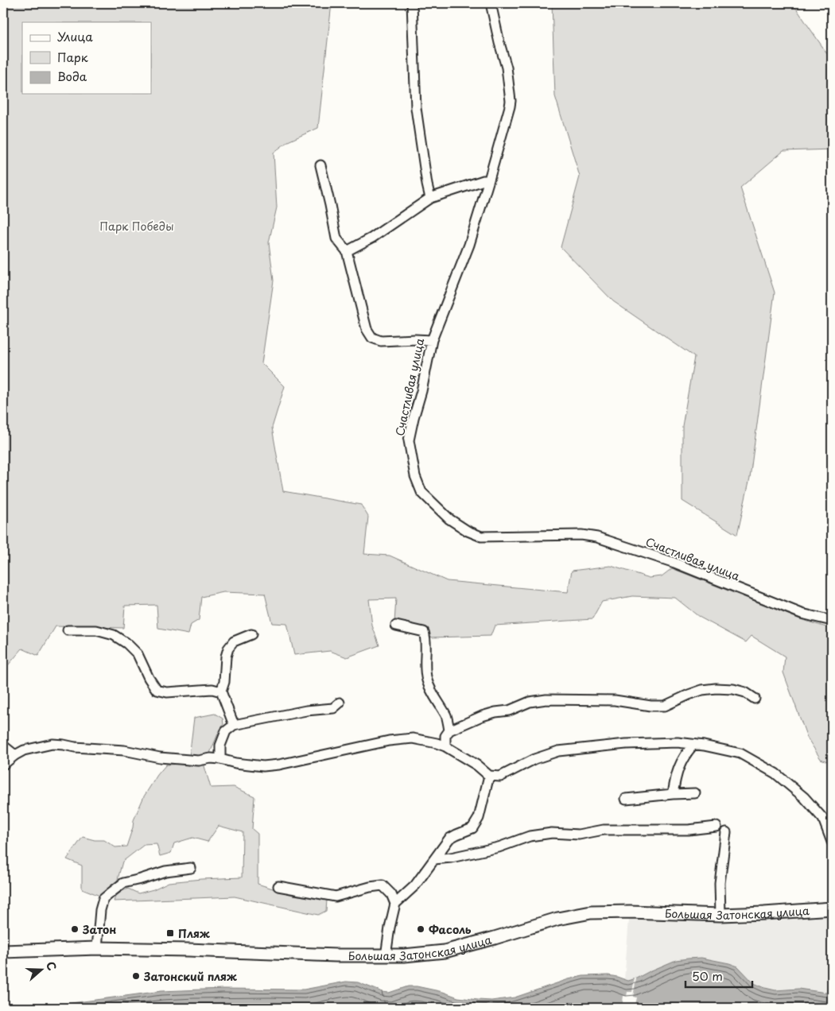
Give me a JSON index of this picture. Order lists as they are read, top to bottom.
{
  "streets": {
    "street": ["Счастливая улица", "Большая Затонская улица"]
  },
  "parks": ["Парк Победы"],
  "places": {
    "other": ["Затон", "Фасоль", "Затонский пляж"],
    "transit": ["Пляж"]
  },
  "legend": ["Улица", "Парк", "Вода"],
  "scale_bar": "50 m",
  "north": "right"
}
